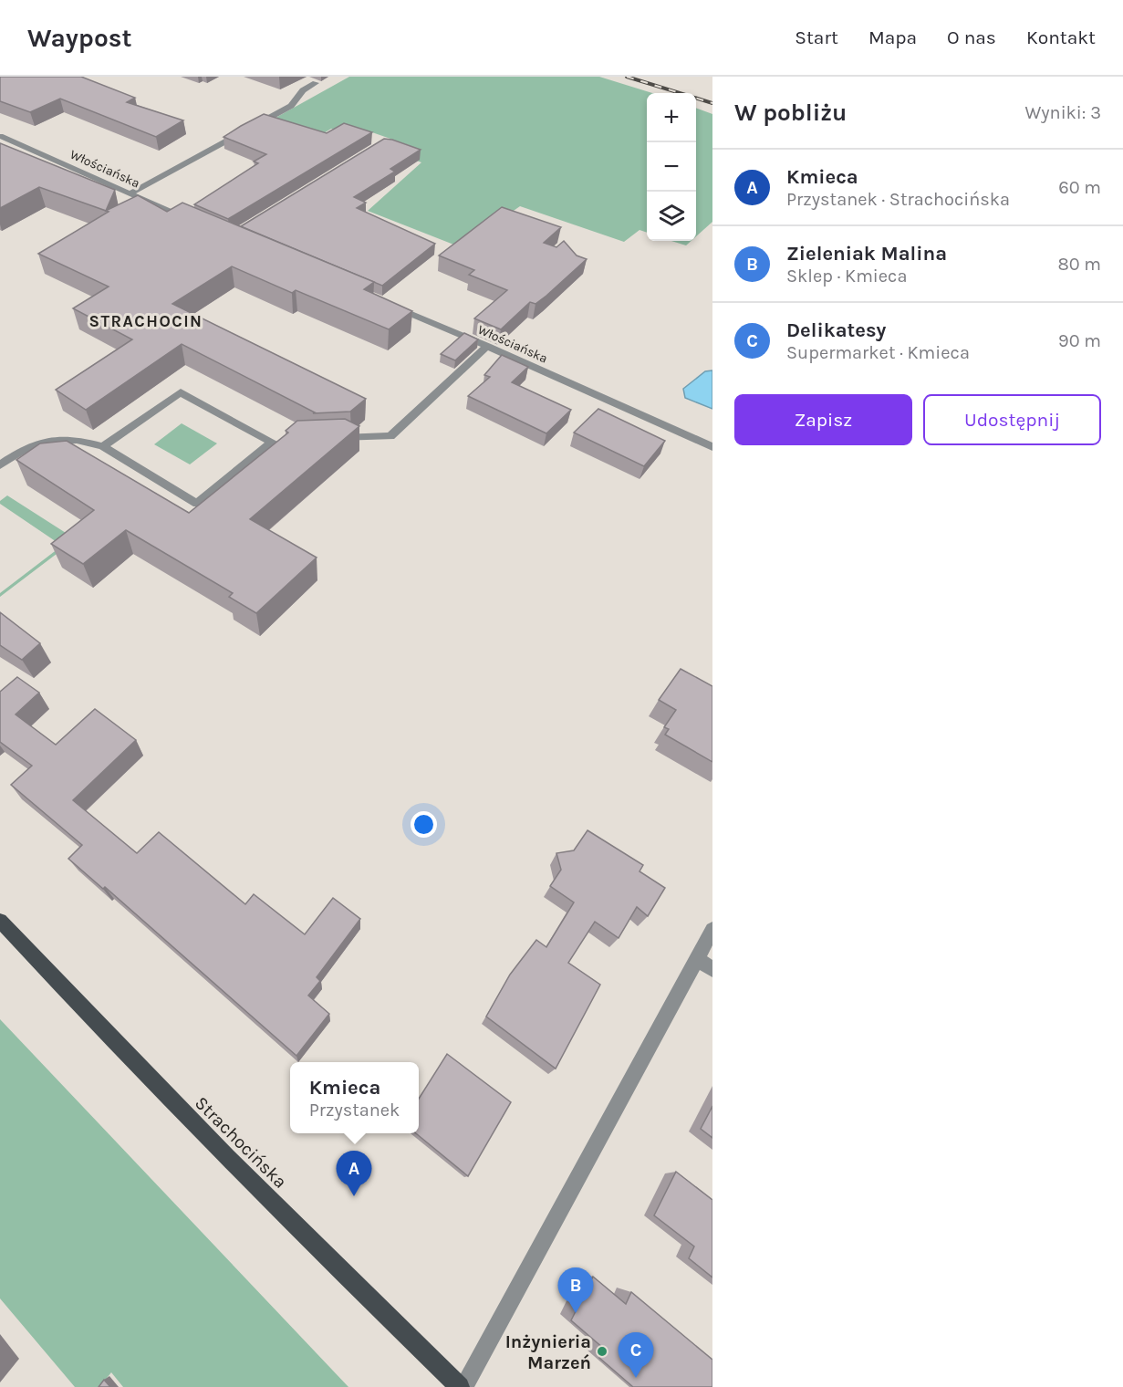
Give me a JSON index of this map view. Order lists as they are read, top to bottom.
{
  "streets": {
    "main road": ["Strachocińska"],
    "street": ["Włościańska"]
  },
  "districts": ["STRACHOCIN"],
  "places": ["Inżynieria Marzeń"],
  "page": {
    "header": "Waypost",
    "nav": [
      "Start",
      "Mapa",
      "O nas",
      "Kontakt"
    ],
    "heading": ["W pobliżu", "Wyniki: 3"],
    "map_buttons": ["+", "−"],
    "list": [
      {
        "mark": "A",
        "name": "Kmieca",
        "note": "Przystanek · Strachocińska",
        "value": "60 m"
      },
      {
        "mark": "B",
        "name": "Zieleniak Malina",
        "note": "Sklep · Kmieca",
        "value": "80 m"
      },
      {
        "mark": "C",
        "name": "Delikatesy",
        "note": "Supermarket · Kmieca",
        "value": "90 m"
      }
    ],
    "buttons": ["Zapisz", "Udostępnij"],
    "popup": ["Kmieca", "Przystanek"],
    "pins": ["A", "B", "C"]
  }
}
